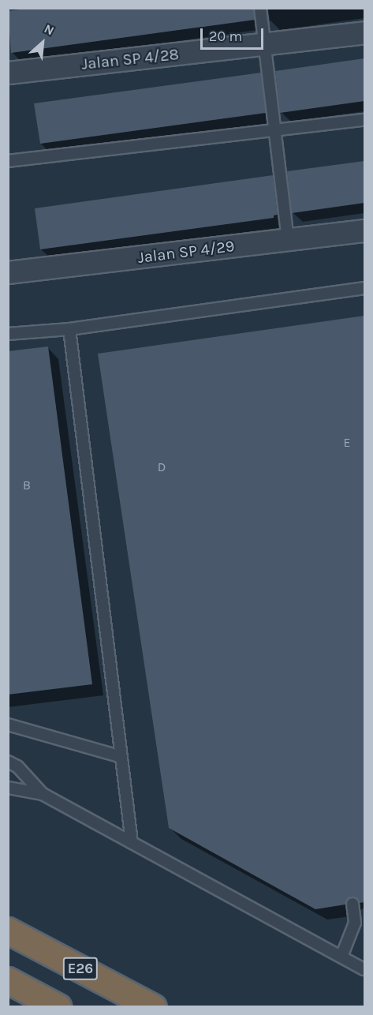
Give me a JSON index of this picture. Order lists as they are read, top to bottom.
{
  "streets": {
    "highway": ["E26"],
    "street": ["Jalan SP 4/28", "Jalan SP 4/29"]
  },
  "house_numbers": ["E", "D", "B"],
  "scale_bar": "20 m",
  "north": "top right"
}
